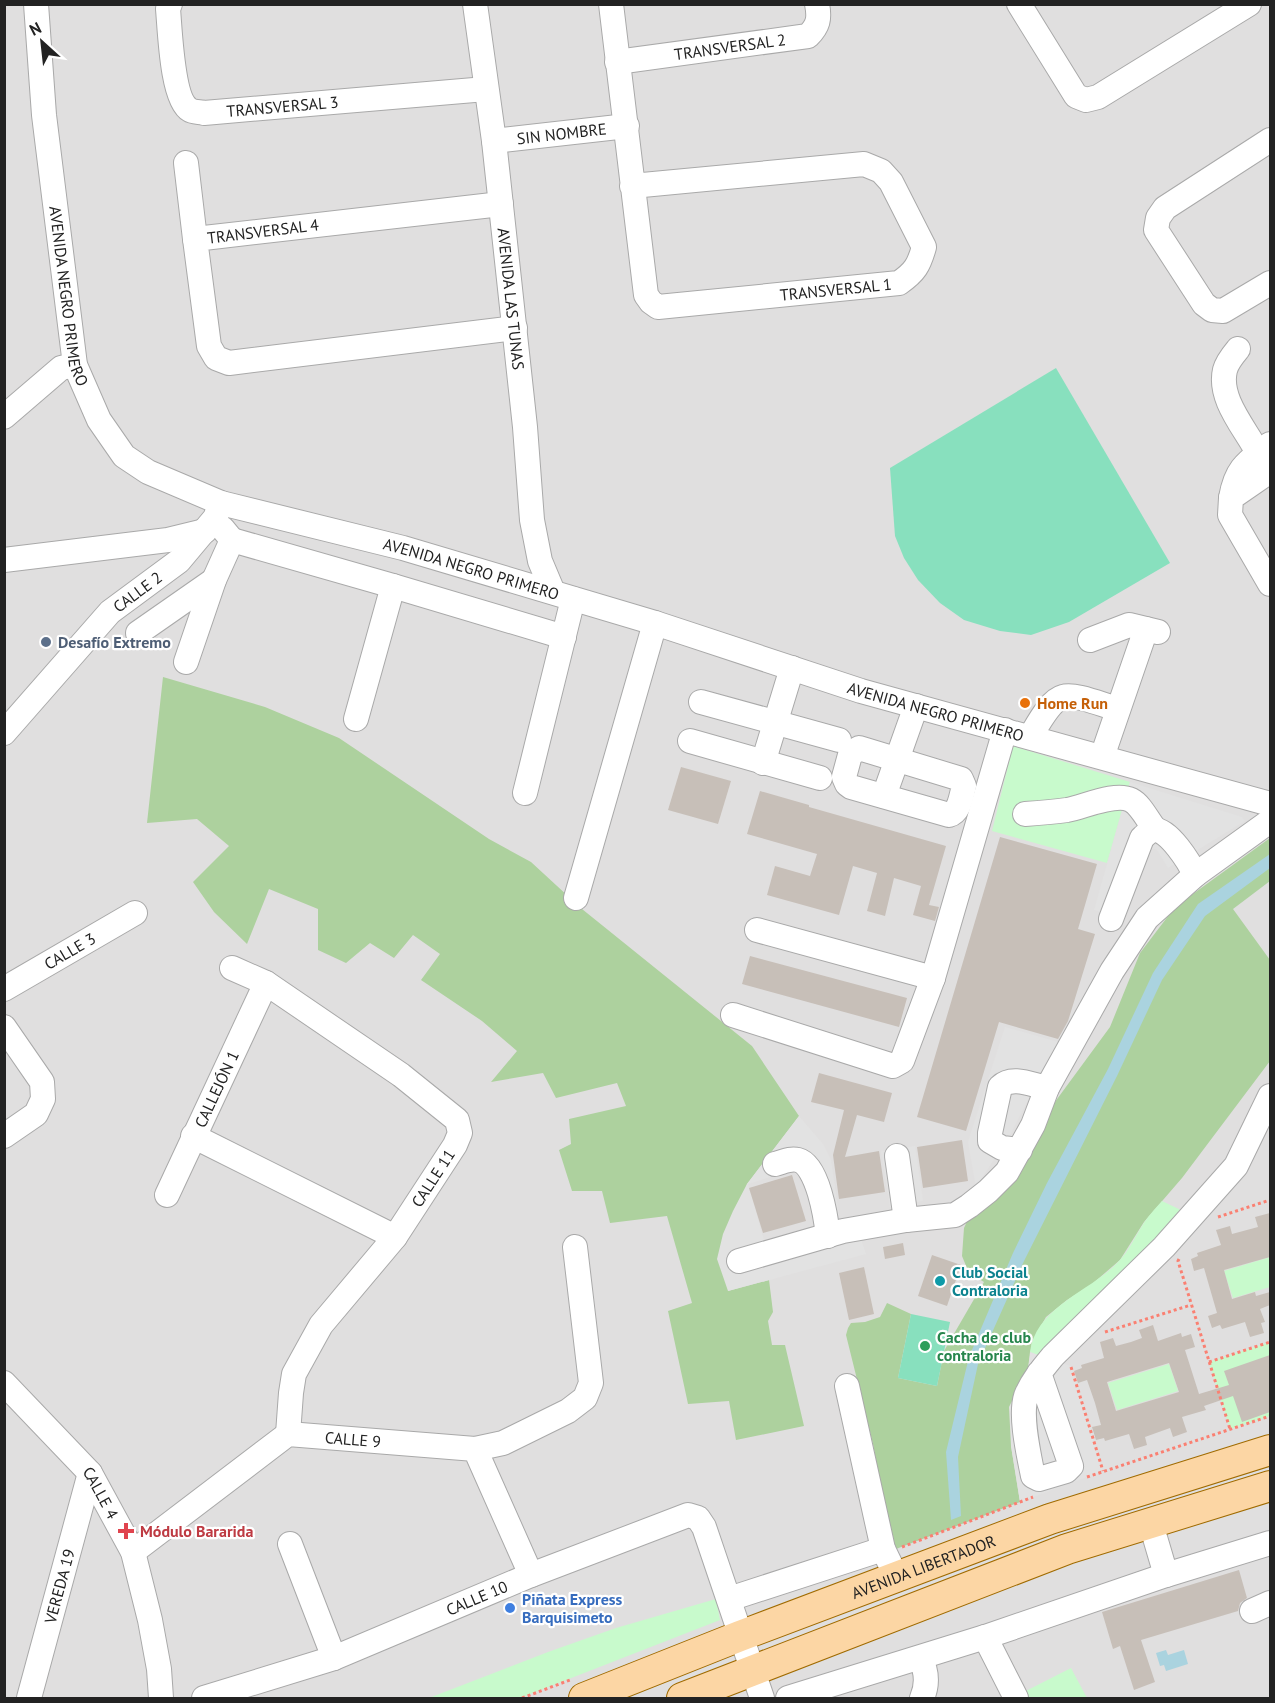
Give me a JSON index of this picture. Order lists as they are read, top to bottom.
{
  "streets": {
    "main road": ["AVENIDA LIBERTADOR"],
    "street": [
      "TRANSVERSAL 2",
      "TRANSVERSAL 3",
      "SIN NOMBRE",
      "TRANSVERSAL 4",
      "TRANSVERSAL 1",
      "AVENIDA NEGRO PRIMERO",
      "AVENIDA LAS TUNAS",
      "CALLE 2",
      "CALLE 3",
      "CALLEJÓN 1",
      "CALLE 11",
      "CALLE 9",
      "CALLE 4",
      "VEREDA 19",
      "CALLE 10"
    ]
  },
  "crossings": [
    ["TRANSVERSAL 3", "AVENIDA LAS TUNAS"],
    ["SIN NOMBRE", "TRANSVERSAL 1"],
    ["SIN NOMBRE", "AVENIDA LAS TUNAS"],
    ["TRANSVERSAL 4", "AVENIDA LAS TUNAS"],
    ["AVENIDA NEGRO PRIMERO", "AVENIDA LAS TUNAS"],
    ["AVENIDA NEGRO PRIMERO", "CALLE 2"],
    ["CALLEJÓN 1", "CALLE 11"],
    ["CALLE 11", "CALLE 9"],
    ["CALLE 4", "VEREDA 19"],
    ["AVENIDA LIBERTADOR", "CALLE 10"]
  ],
  "places": {
    "other": [
      "Desafío Extremo",
      "Home Run",
      "Club Social Contraloria",
      "Cacha de club contraloria",
      "Piñata Express Barquisimeto"
    ],
    "health": ["Módulo Bararida"]
  },
  "north": "top left"
}
